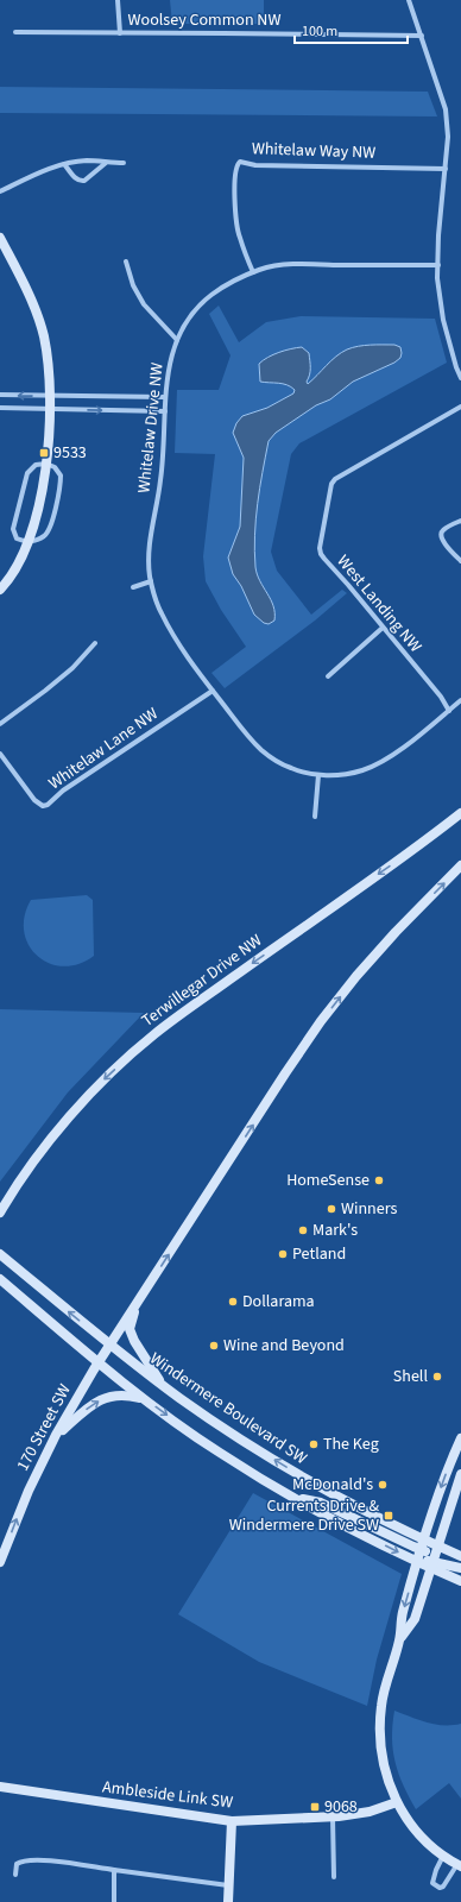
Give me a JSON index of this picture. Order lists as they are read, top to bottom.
{
  "streets": {
    "main road": [
      "Terwillegar Drive NW",
      "Windermere Boulevard SW",
      "170 Street SW",
      "Ambleside Link SW"
    ],
    "street": [
      "Woolsey Common NW",
      "Whitelaw Way NW",
      "Whitelaw Drive NW",
      "West Landing NW",
      "Whitelaw Lane NW"
    ]
  },
  "crossings": [
    ["Whitelaw Way NW", "Whitelaw Drive NW"],
    ["Whitelaw Drive NW", "West Landing NW"],
    ["Whitelaw Drive NW", "Whitelaw Lane NW"],
    ["Windermere Boulevard SW", "170 Street SW"]
  ],
  "one_way": ["170 Street SW"],
  "places": {
    "transit": ["9533", "Currents Drive & Windermere Drive SW", "9068"],
    "other": [
      "HomeSense",
      "Winners",
      "Mark's",
      "Petland",
      "Dollarama",
      "Wine and Beyond",
      "Shell",
      "The Keg",
      "McDonald's"
    ]
  },
  "scale_bar": "100 m"
}
